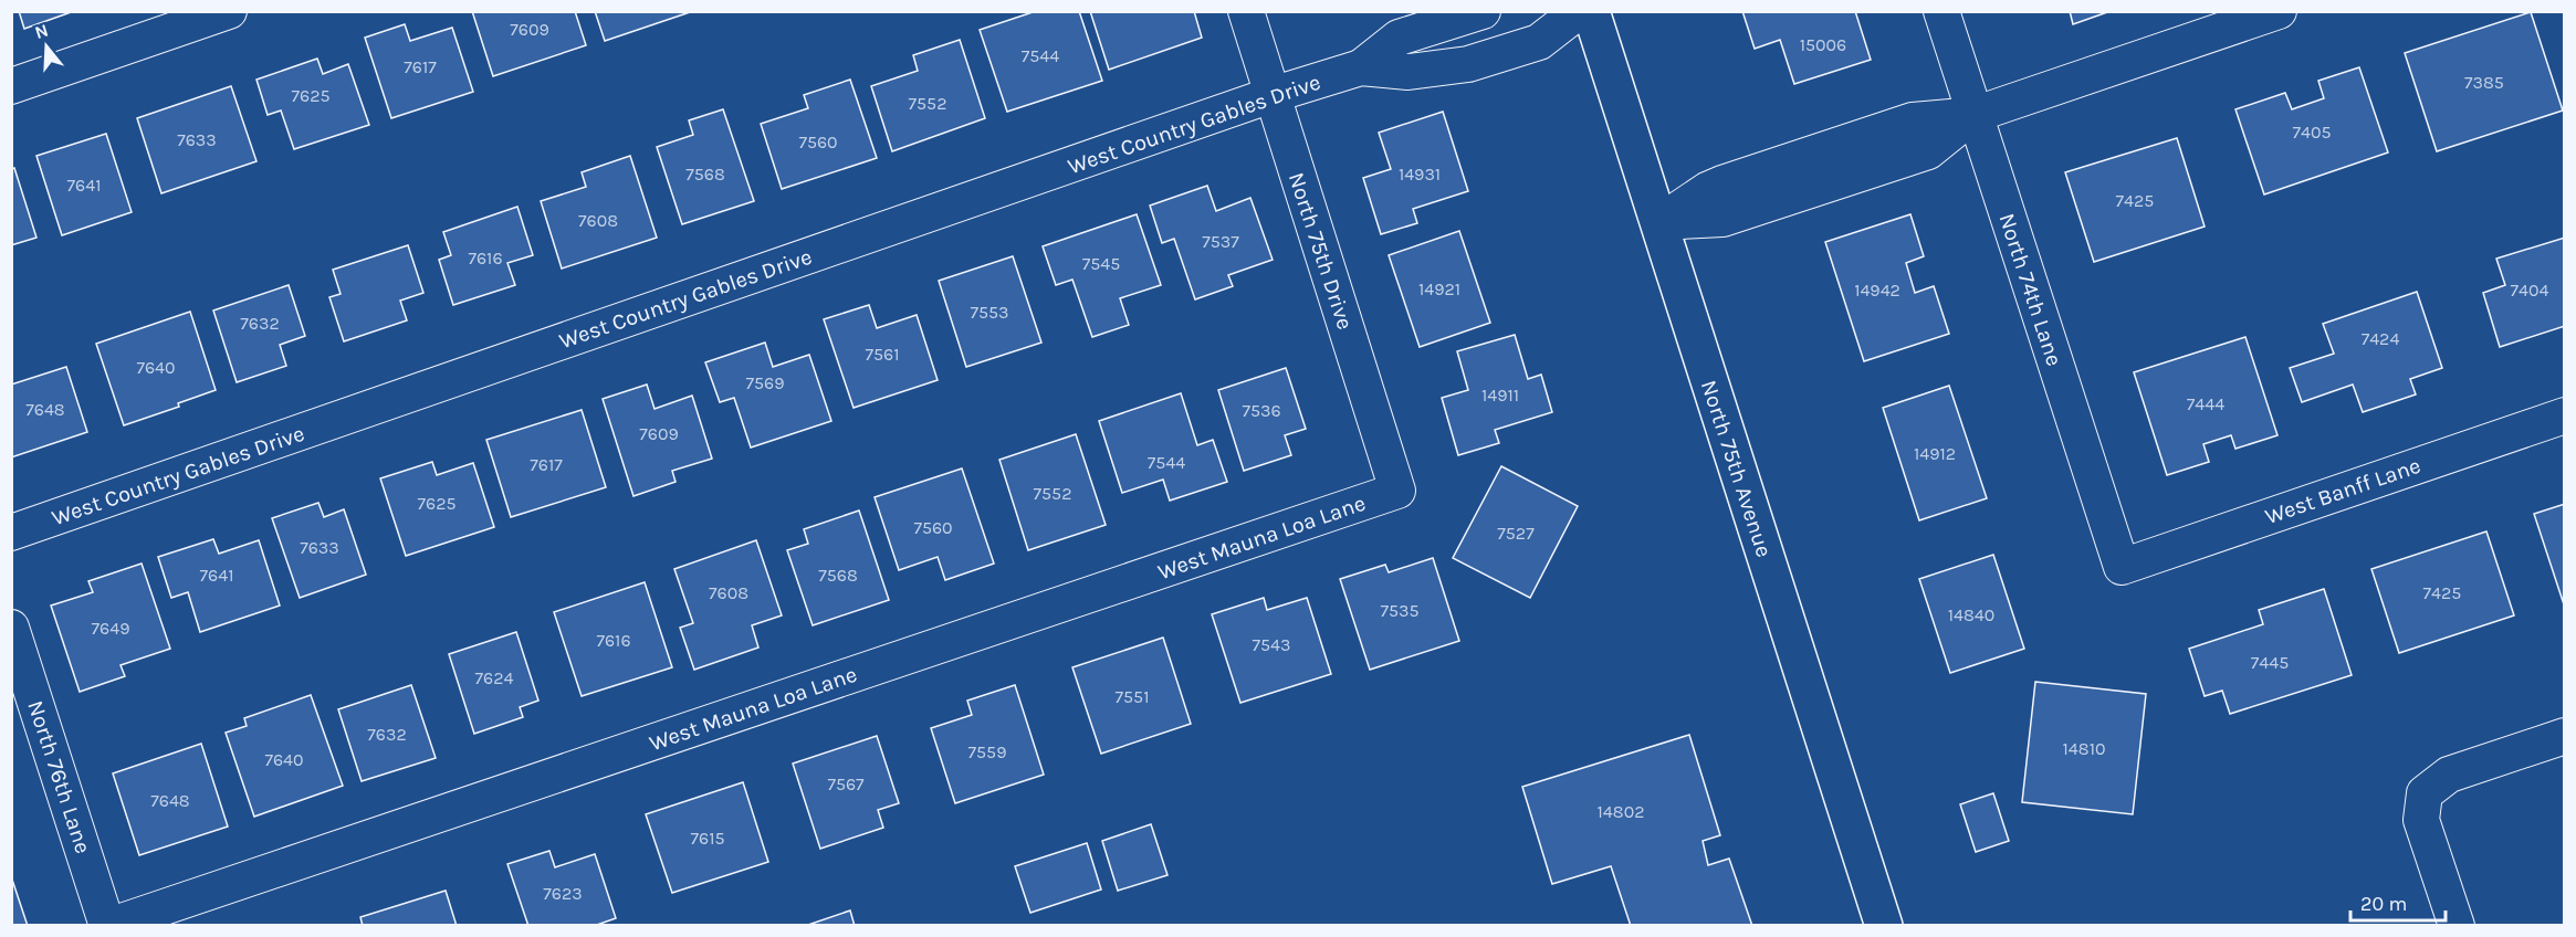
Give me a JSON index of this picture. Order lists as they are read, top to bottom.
{
  "streets": {
    "main road": ["North 75th Avenue"],
    "street": [
      "West Country Gables Drive",
      "North 75th Drive",
      "North 74th Lane",
      "West Banff Lane",
      "West Mauna Loa Lane",
      "North 76th Lane"
    ]
  },
  "crossings": [
    ["West Country Gables Drive", "North 75th Drive"],
    ["North 75th Drive", "West Mauna Loa Lane"],
    ["North 74th Lane", "West Banff Lane"],
    ["West Mauna Loa Lane", "North 76th Lane"]
  ],
  "house_numbers": [
    "7609",
    "15006",
    "7544",
    "7617",
    "7385",
    "7625",
    "7552",
    "7405",
    "7633",
    "7560",
    "7568",
    "14931",
    "7641",
    "7425",
    "7608",
    "7537",
    "7616",
    "7545",
    "14921",
    "14942",
    "7404",
    "7553",
    "7632",
    "7424",
    "7561",
    "7640",
    "7569",
    "14911",
    "7444",
    "7648",
    "7536",
    "7609",
    "14912",
    "7544",
    "7617",
    "7552",
    "7625",
    "7560",
    "7527",
    "7633",
    "7641",
    "7568",
    "7608",
    "7425",
    "7535",
    "14840",
    "7649",
    "7616",
    "7543",
    "7445",
    "7624",
    "7551",
    "7632",
    "14810",
    "7559",
    "7640",
    "7567",
    "7648",
    "14802",
    "7615",
    "7623"
  ],
  "scale_bar": "20 m",
  "north": "top"
}
